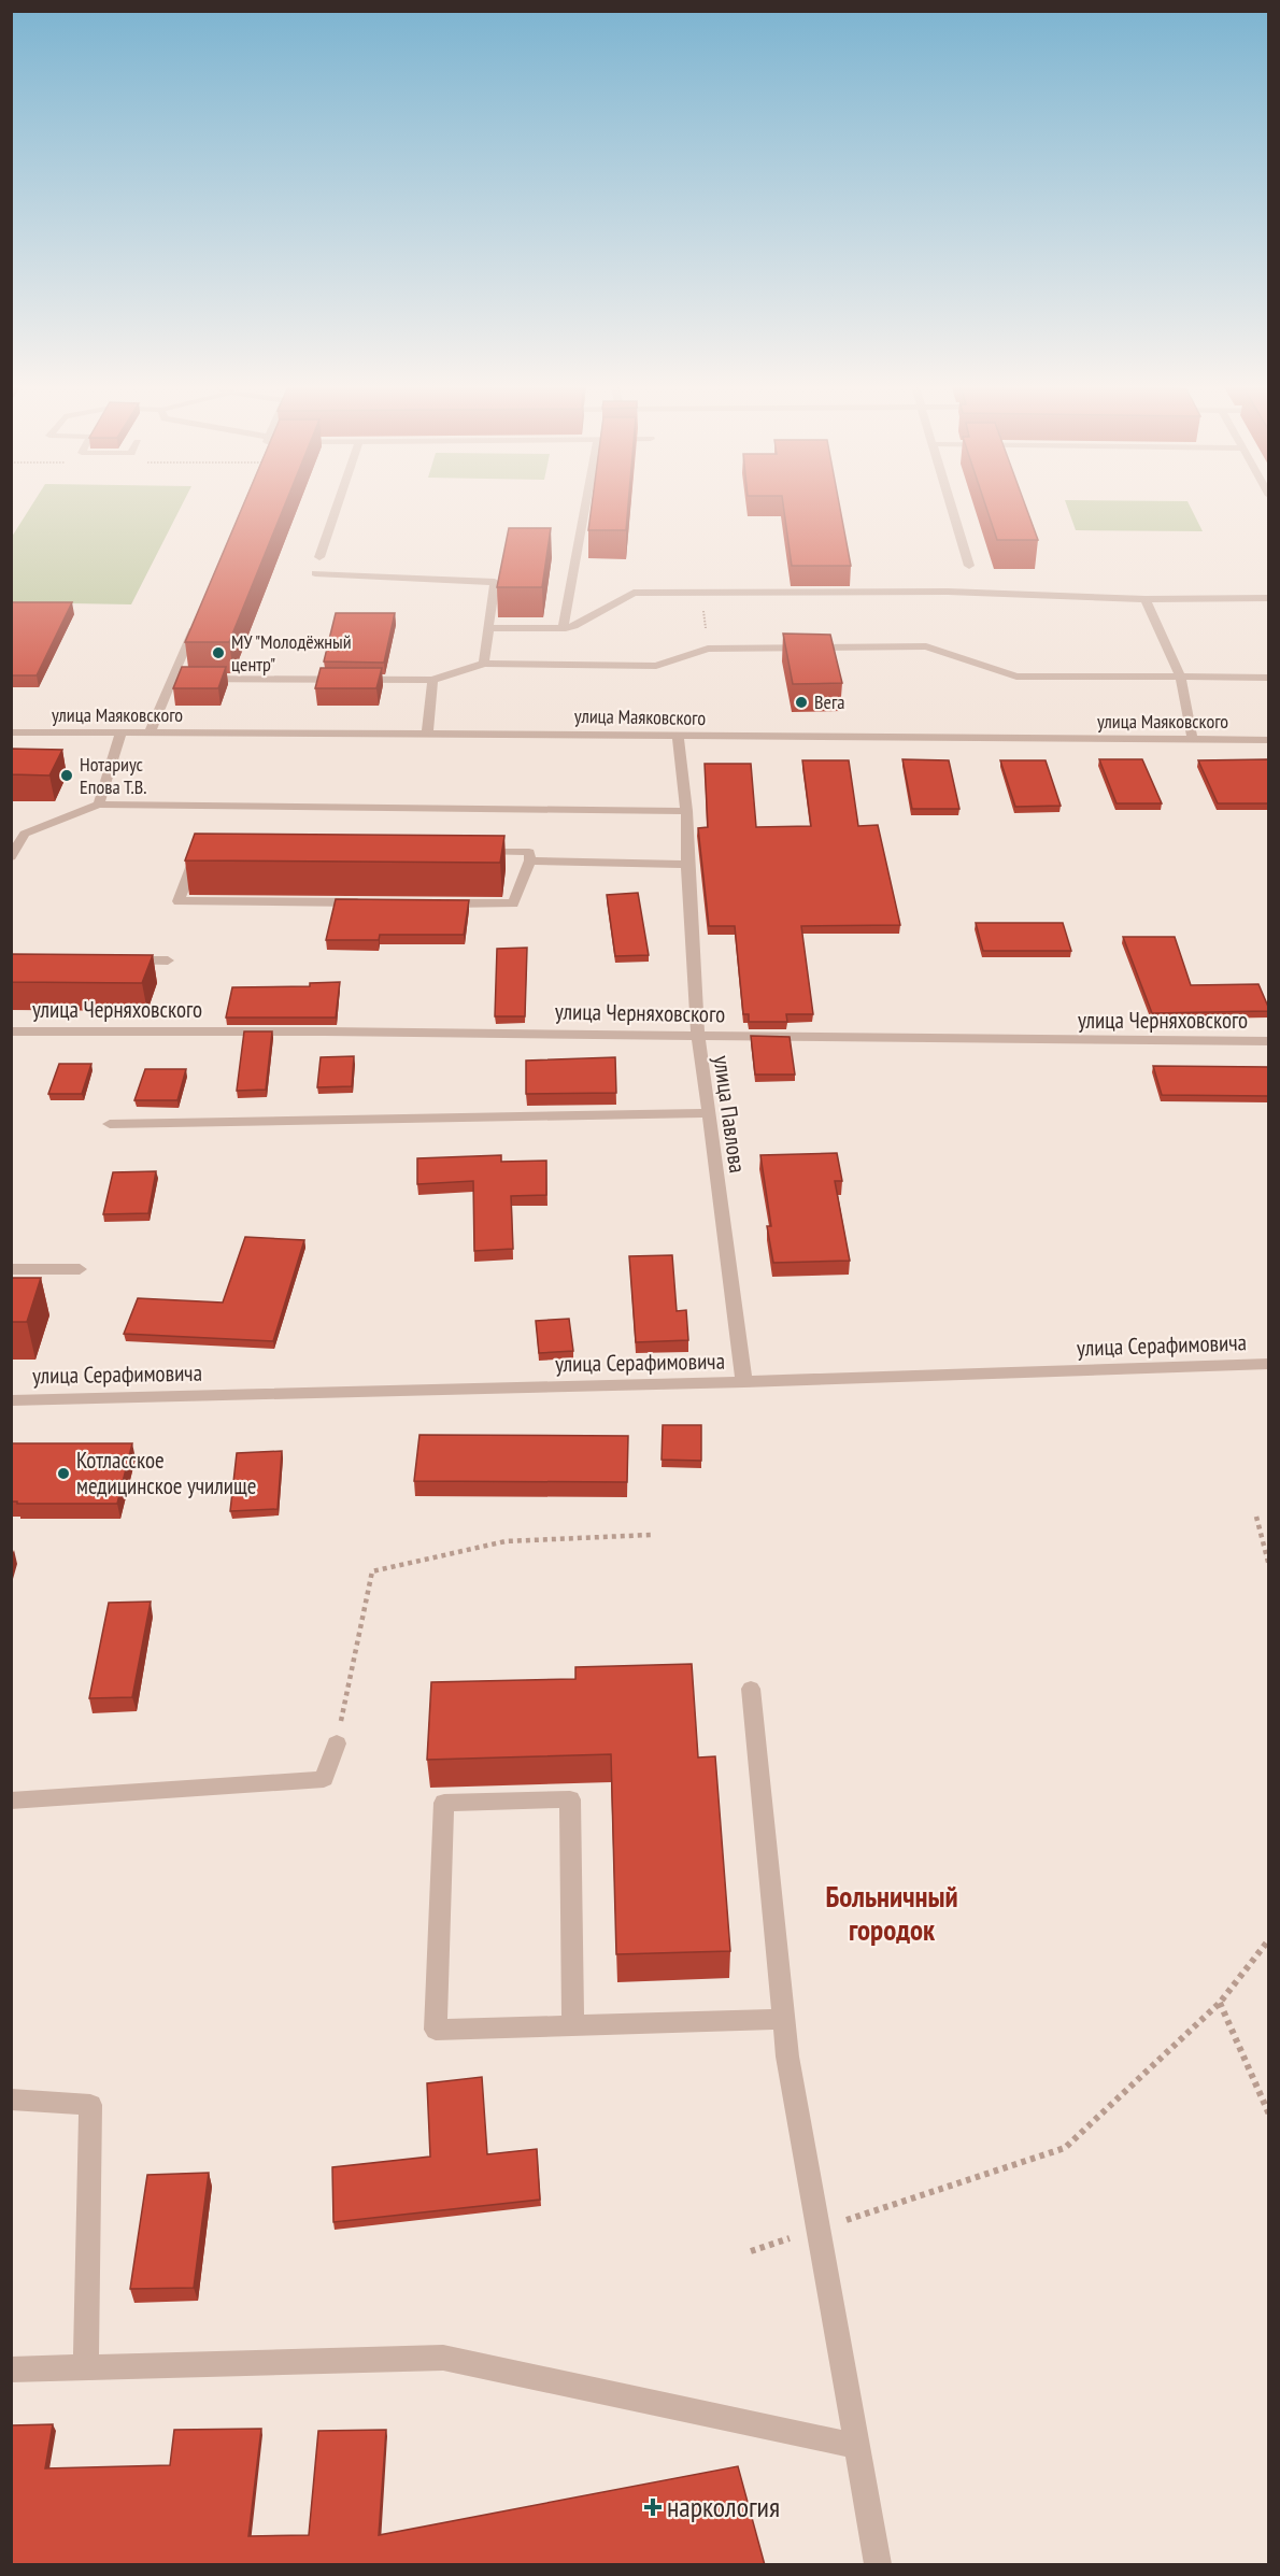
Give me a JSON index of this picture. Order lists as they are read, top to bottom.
{
  "streets": {
    "street": [
      "улица Маяковского",
      "улица Черняховского",
      "улица Павлова",
      "улица Серафимовича"
    ]
  },
  "crossings": [
    ["улица Маяковского", "улица Павлова"],
    ["улица Черняховского", "улица Павлова"],
    ["улица Павлова", "улица Серафимовича"]
  ],
  "districts": ["Больничный городок"],
  "places": {
    "other": [
      "МУ \"Молодёжный центр\"",
      "Вега",
      "Нотариус Епова Т.В.",
      "Котласское медицинское училище"
    ],
    "health": ["наркология"]
  }
}
